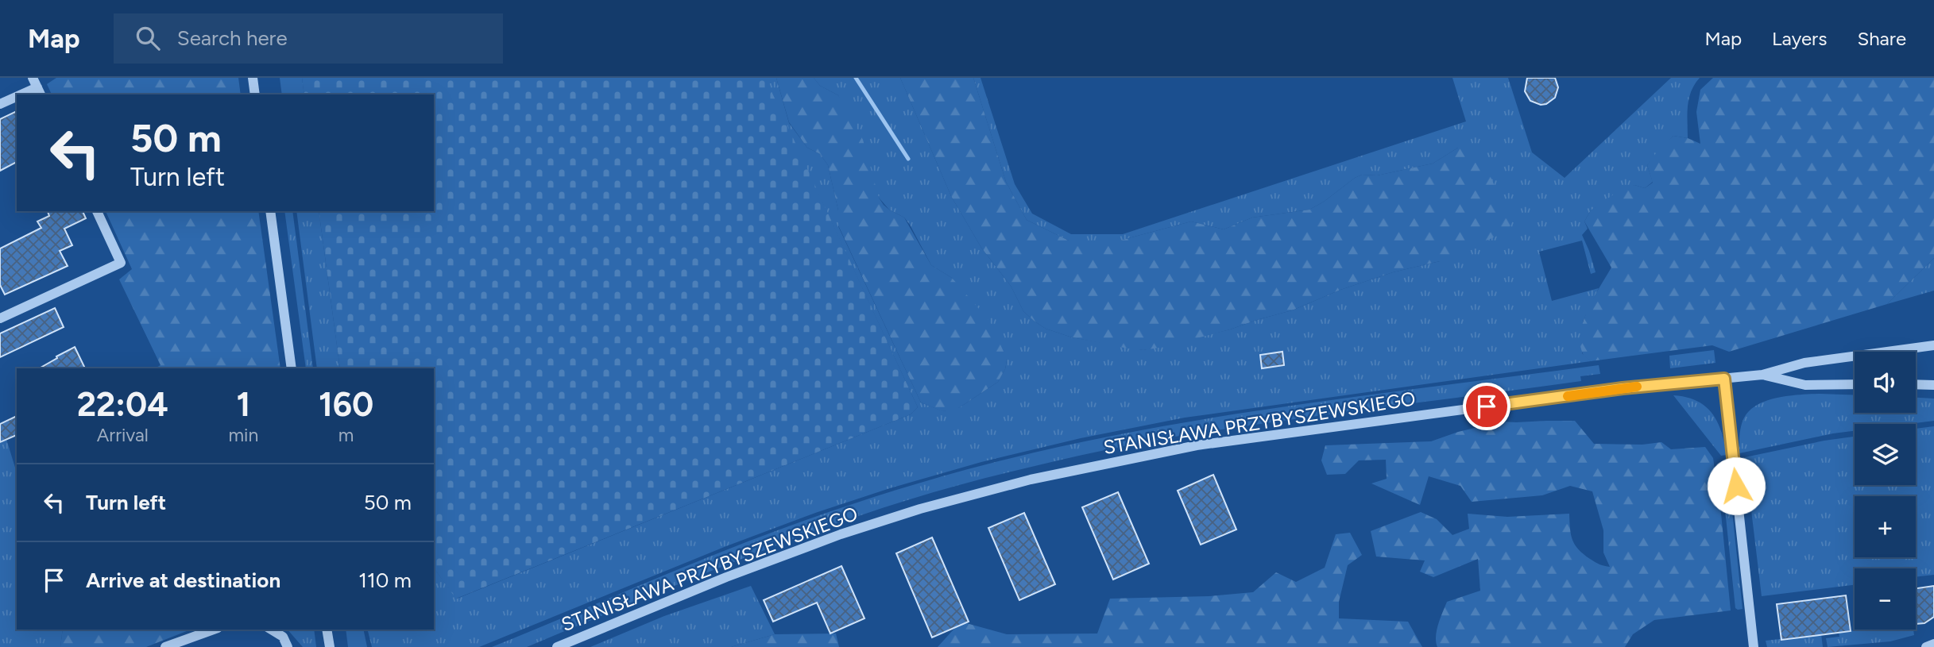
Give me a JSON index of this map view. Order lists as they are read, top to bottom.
{
  "streets": {
    "street": ["STANISŁAWA PRZYBYSZEWSKIEGO"]
  },
  "page": {
    "header": "Map",
    "search": "Search here",
    "nav": ["Map", "Layers", "Share"],
    "turn": ["50 m", "Turn left"],
    "map_buttons": ["+", "−"],
    "eta": [
      "22:04",
      "Arrival",
      "1",
      "min",
      "160",
      "m"
    ],
    "list": [
      {
        "name": "Turn left",
        "value": "50 m"
      },
      {
        "name": "Arrive at destination",
        "value": "110 m"
      }
    ]
  }
}
